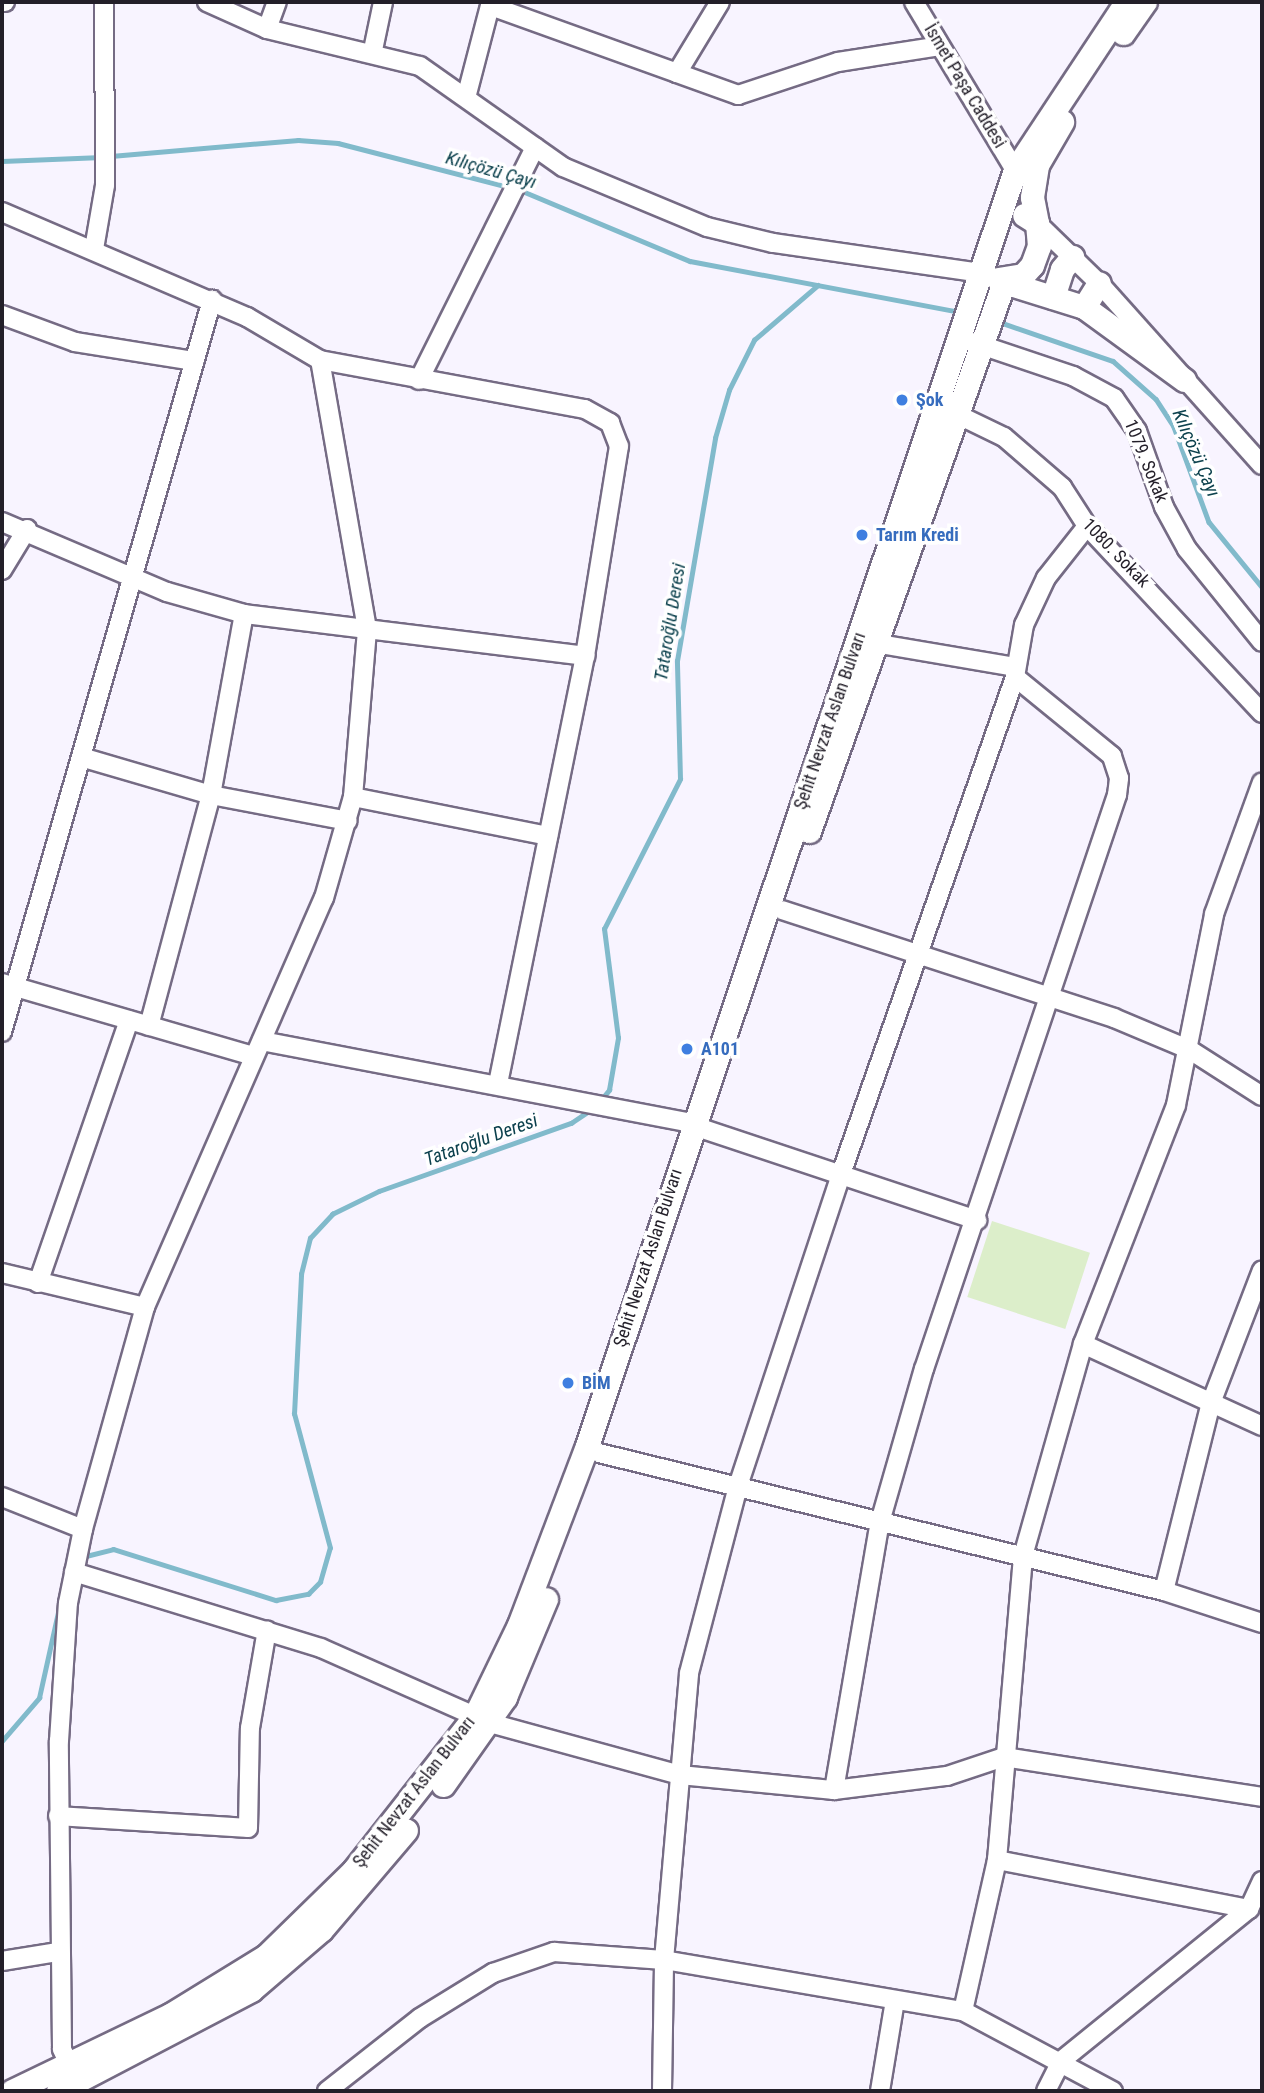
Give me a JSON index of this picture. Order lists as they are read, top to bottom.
{
  "streets": {
    "main road": ["Şehit Nevzat Aslan Bulvarı"],
    "street": ["İsmet Paşa Caddesi", "1079. Sokak", "1080. Sokak"]
  },
  "crossings": [
    ["1079. Sokak", "Şehit Nevzat Aslan Bulvarı"],
    ["1080. Sokak", "Şehit Nevzat Aslan Bulvarı"]
  ],
  "water": ["Kılıçözü Çayı", "Tataroğlu Deresi"],
  "places": [
    "Şok",
    "Tarım Kredi",
    "A101",
    "BİM"
  ]
}
